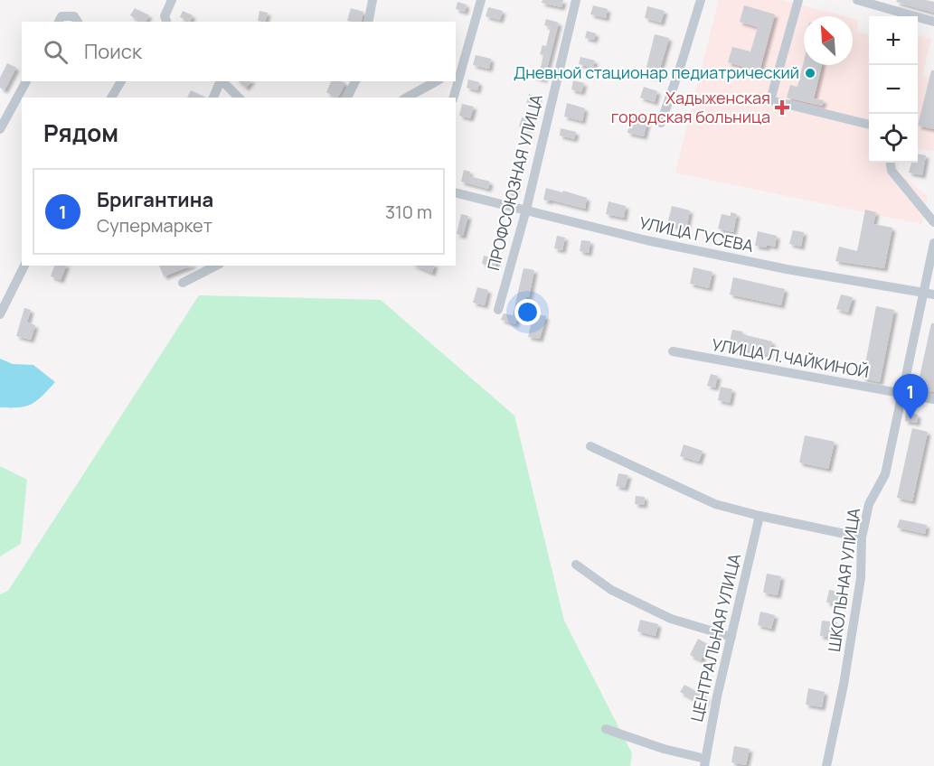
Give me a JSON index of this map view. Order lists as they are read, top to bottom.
{
  "streets": {
    "street": [
      "ПРОФСОЮЗНАЯ УЛИЦА",
      "УЛИЦА ГУСЕВА",
      "УЛИЦА Л.ЧАЙКИНОЙ",
      "ШКОЛЬНАЯ УЛИЦА",
      "ЦЕНТРАЛЬНАЯ УЛИЦА"
    ]
  },
  "crossings": [
    ["ПРОФСОЮЗНАЯ УЛИЦА", "УЛИЦА ГУСЕВА"],
    ["УЛИЦА ГУСЕВА", "ШКОЛЬНАЯ УЛИЦА"],
    ["УЛИЦА Л.ЧАЙКИНОЙ", "ШКОЛЬНАЯ УЛИЦА"]
  ],
  "places": {
    "other": ["Дневной стационар педиатрический"],
    "health": ["Хадыженская городская больница"]
  },
  "north": "top left",
  "page": {
    "map_buttons": ["+", "−"],
    "search": "Поиск",
    "heading": "Рядом",
    "list": [
      {
        "mark": "1",
        "name": "Бригантина",
        "note": "Супермаркет",
        "value": "310 m"
      }
    ],
    "pins": "1"
  }
}
